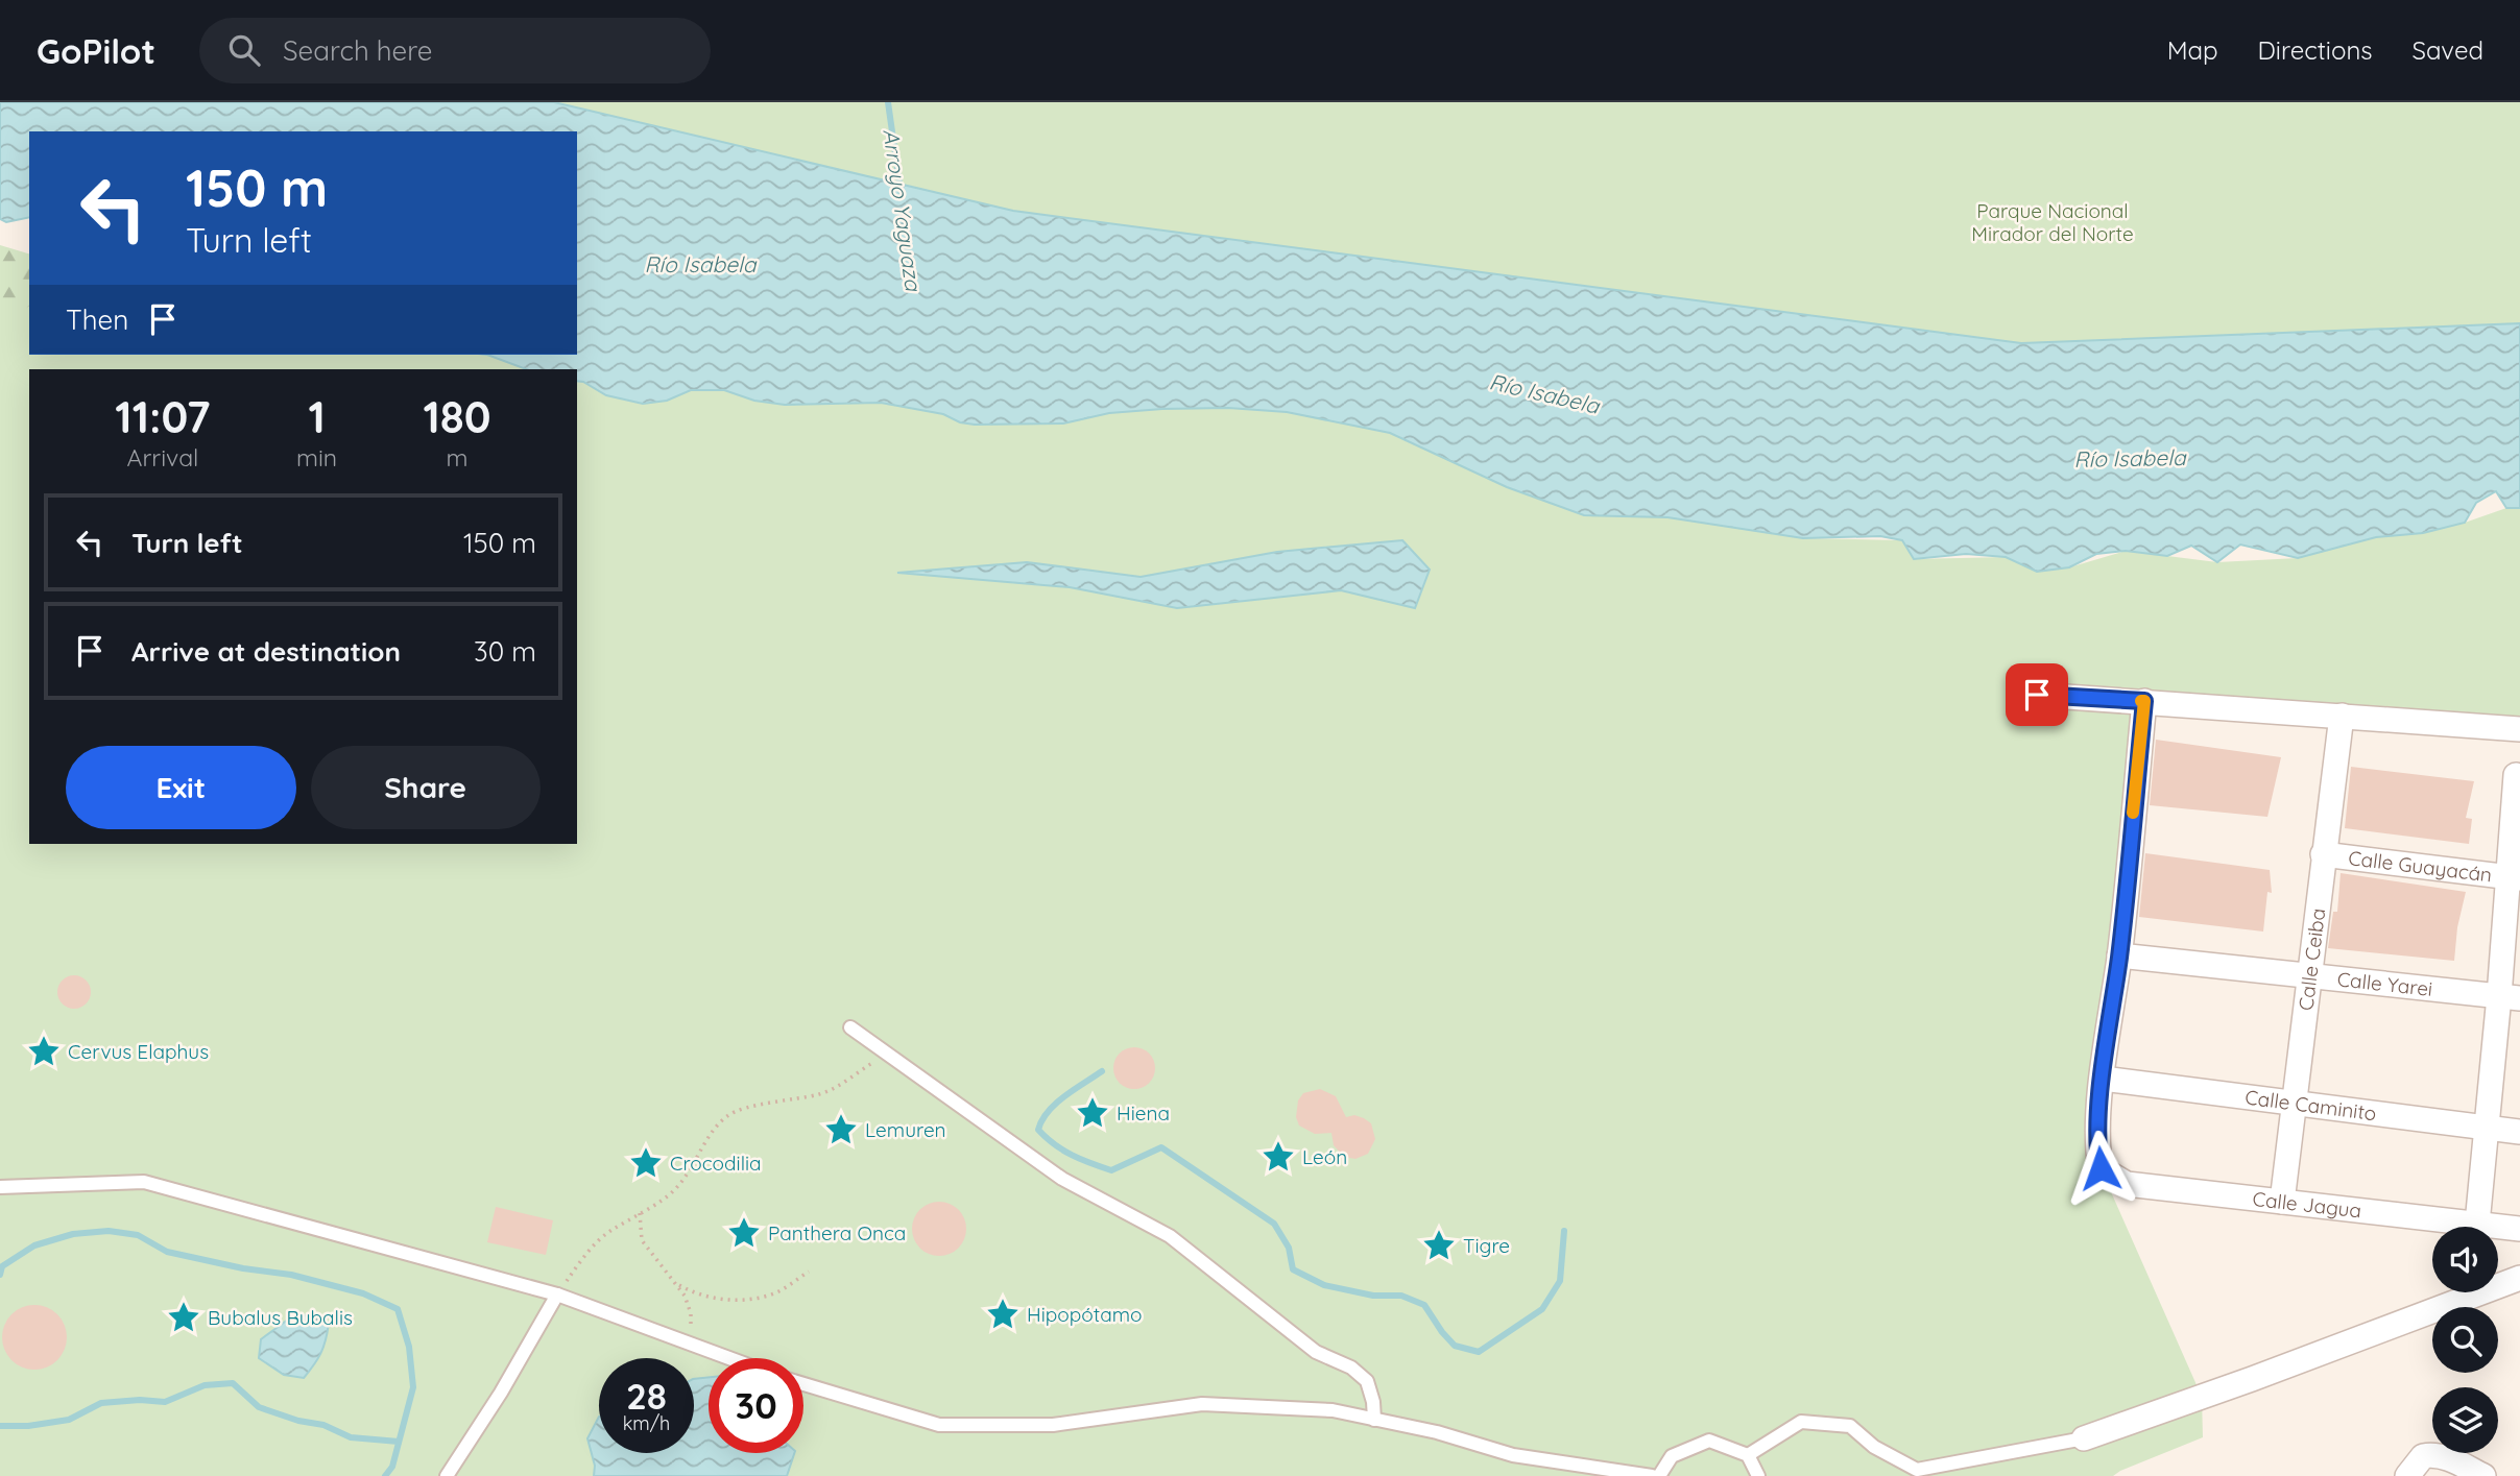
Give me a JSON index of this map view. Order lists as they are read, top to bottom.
{
  "streets": {
    "street": [
      "Calle Guayacán",
      "Calle Ceiba",
      "Calle Yarei",
      "Calle Caminito",
      "Calle Jagua"
    ]
  },
  "crossings": [
    ["Calle Guayacán", "Calle Ceiba"],
    ["Calle Ceiba", "Calle Yarei"],
    ["Calle Ceiba", "Calle Caminito"],
    ["Calle Ceiba", "Calle Jagua"],
    ["Calle Caminito", "Calle Jagua"]
  ],
  "water": ["Arroyo Yaguaza", "Río Isabela"],
  "parks": ["Parque Nacional Mirador del Norte"],
  "places": {
    "place": [
      "Cervus Elaphus",
      "Hiena",
      "Lemuren",
      "León",
      "Crocodilia",
      "Panthera Onca",
      "Tigre",
      "Hipopótamo",
      "Bubalus Bubalis"
    ]
  },
  "page": {
    "header": "GoPilot",
    "search": "Search here",
    "nav": ["Map", "Directions", "Saved"],
    "turn": ["150 m", "Turn left"],
    "then": "Then",
    "eta": [
      "11:07",
      "Arrival",
      "1",
      "min",
      "180",
      "m"
    ],
    "list": [
      {
        "name": "Turn left",
        "value": "150 m"
      },
      {
        "name": "Arrive at destination",
        "value": "30 m"
      }
    ],
    "buttons": ["Exit", "Share"],
    "speed": "28 km/h",
    "limit": "30"
  }
}
